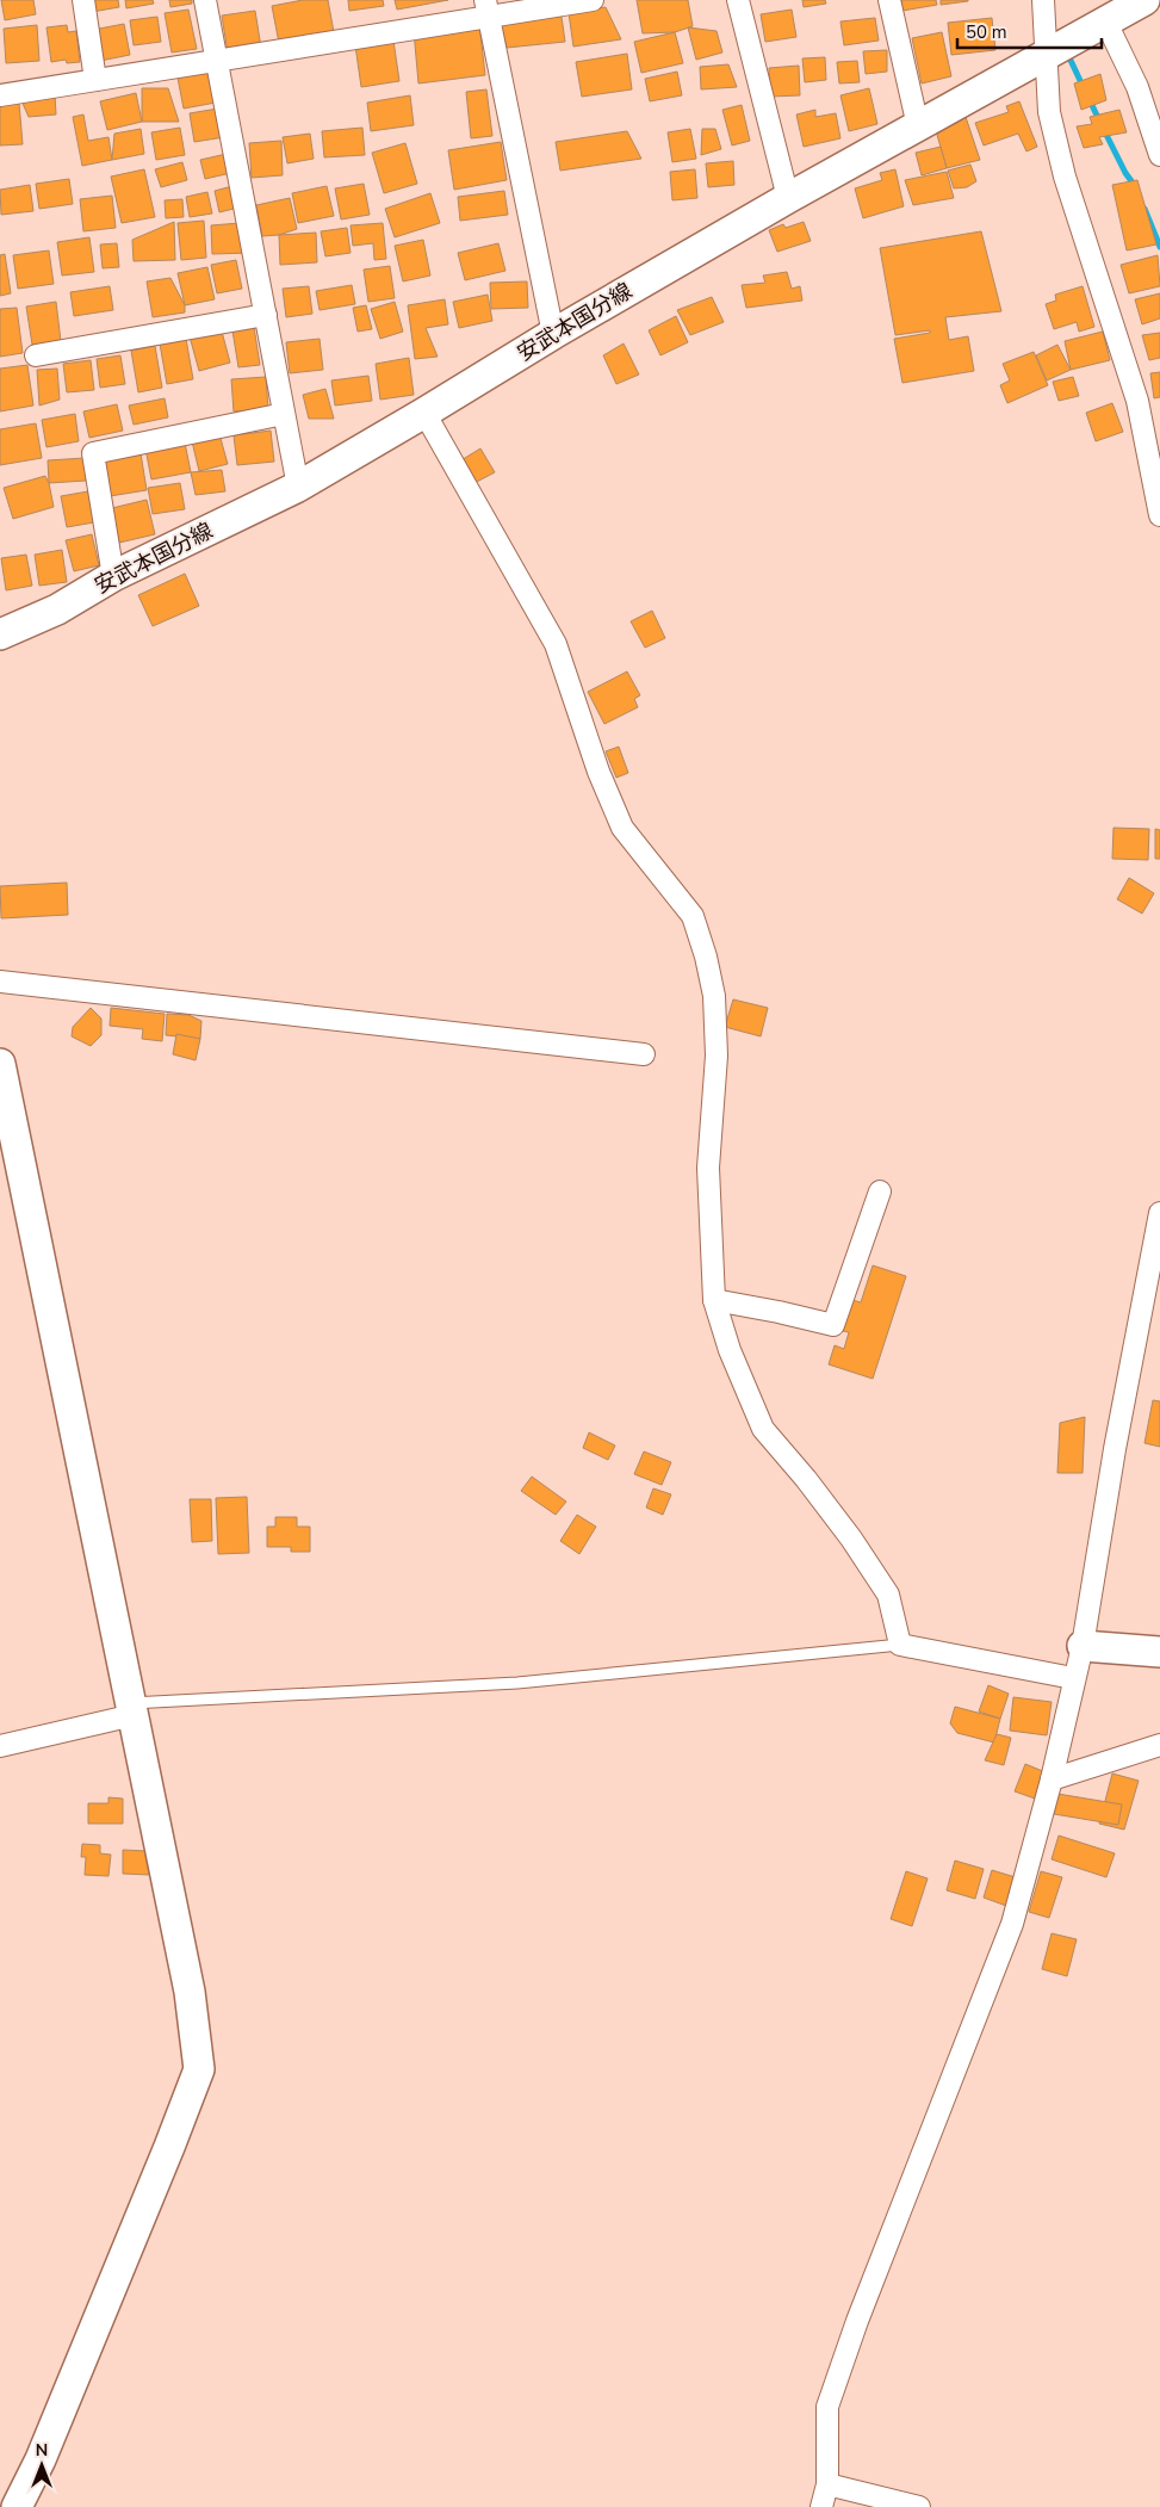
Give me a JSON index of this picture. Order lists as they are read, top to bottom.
{
  "streets": {
    "street": ["安武本国分線"]
  },
  "scale_bar": "50 m",
  "north": "top"
}
